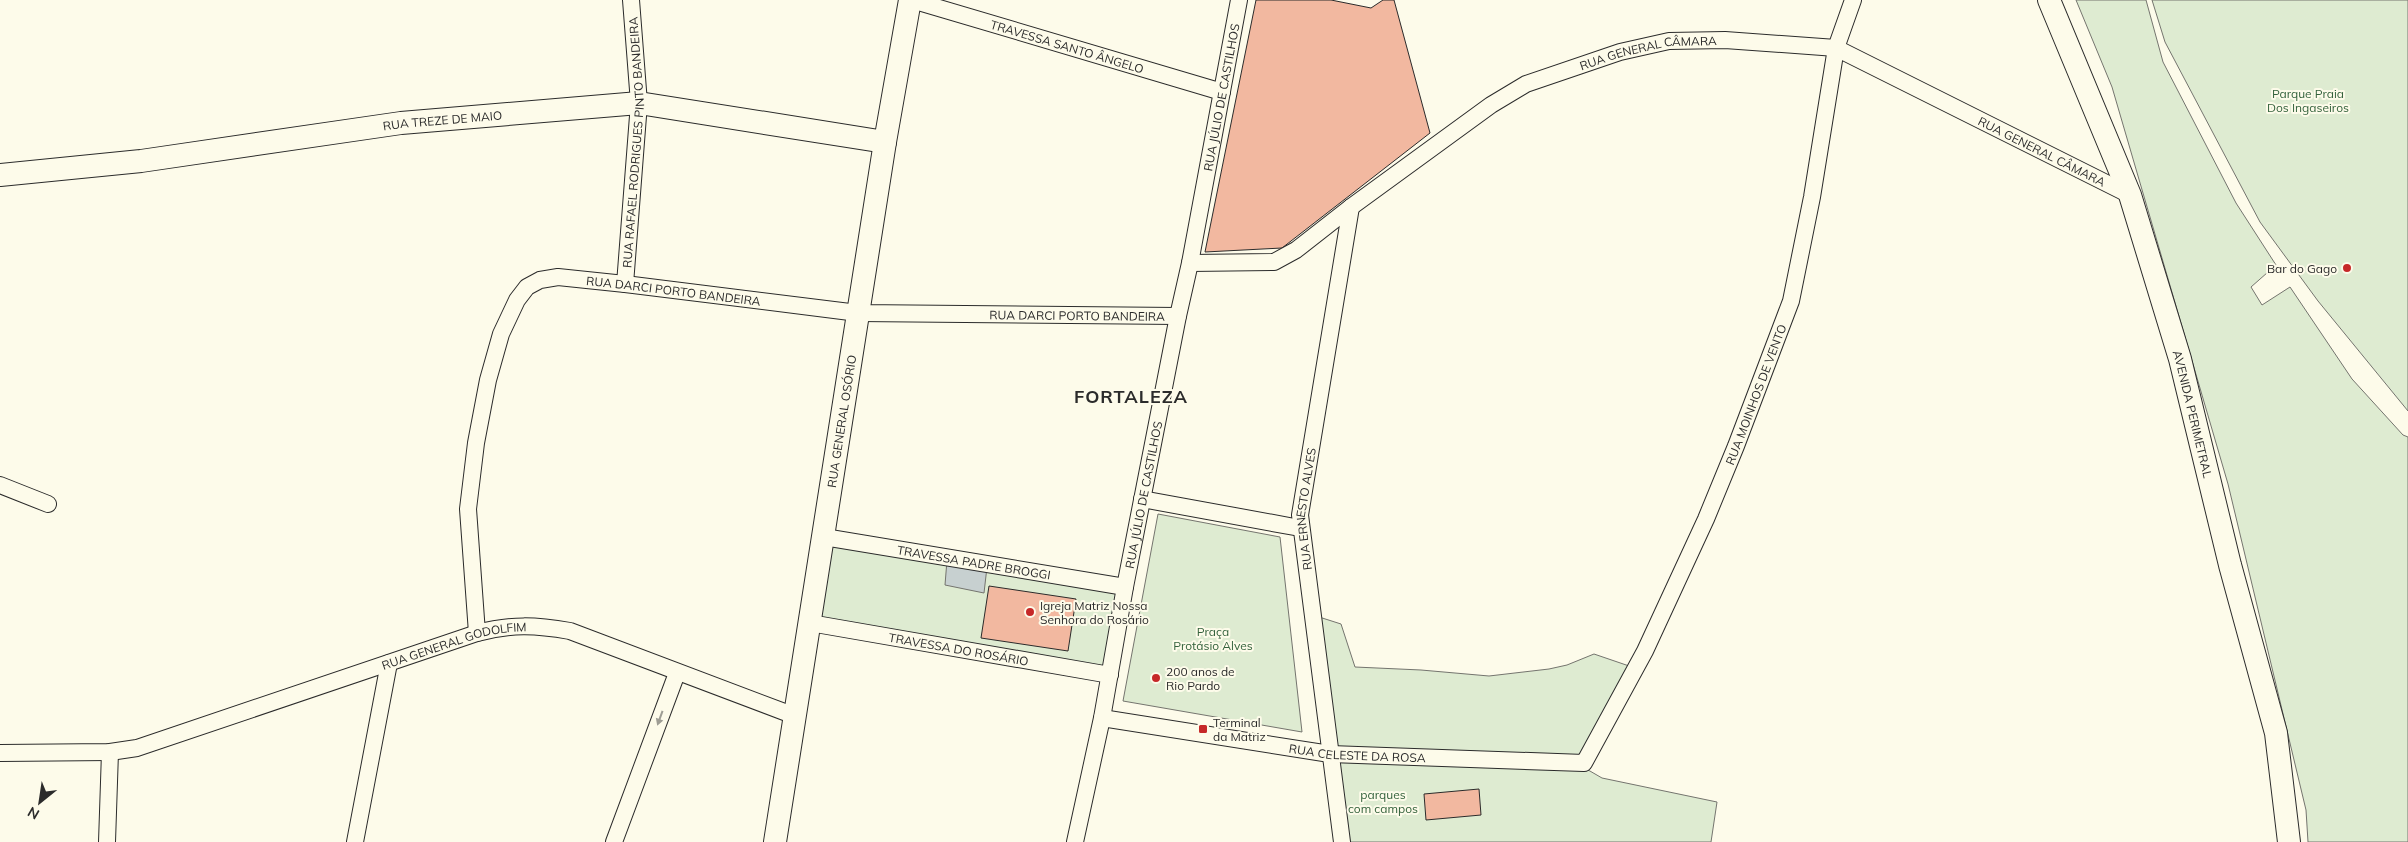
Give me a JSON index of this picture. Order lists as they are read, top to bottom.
{
  "streets": {
    "street": [
      "TRAVESSA SANTO ÂNGELO",
      "RUA GENERAL CÂMARA",
      "RUA JÚLIO DE CASTILHOS",
      "RUA TREZE DE MAIO",
      "RUA RAFAEL RODRIGUES PINTO BANDEIRA",
      "RUA DARCI PORTO BANDEIRA",
      "RUA MOINHOS DE VENTO",
      "AVENIDA PERIMETRAL",
      "RUA GENERAL OSÓRIO",
      "RUA ERNESTO ALVES",
      "TRAVESSA PADRE BROGGI",
      "RUA GENERAL GODOLFIM",
      "TRAVESSA DO ROSÁRIO",
      "RUA CELESTE DA ROSA"
    ]
  },
  "crossings": [
    ["TRAVESSA SANTO ÂNGELO", "RUA JÚLIO DE CASTILHOS"],
    ["TRAVESSA SANTO ÂNGELO", "RUA GENERAL OSÓRIO"],
    ["RUA GENERAL CÂMARA", "RUA JÚLIO DE CASTILHOS"],
    ["RUA GENERAL CÂMARA", "RUA MOINHOS DE VENTO"],
    ["RUA GENERAL CÂMARA", "AVENIDA PERIMETRAL"],
    ["RUA GENERAL CÂMARA", "RUA ERNESTO ALVES"],
    ["RUA JÚLIO DE CASTILHOS", "RUA DARCI PORTO BANDEIRA"],
    ["RUA JÚLIO DE CASTILHOS", "TRAVESSA PADRE BROGGI"],
    ["RUA JÚLIO DE CASTILHOS", "TRAVESSA DO ROSÁRIO"],
    ["RUA JÚLIO DE CASTILHOS", "RUA CELESTE DA ROSA"],
    ["RUA TREZE DE MAIO", "RUA RAFAEL RODRIGUES PINTO BANDEIRA"],
    ["RUA TREZE DE MAIO", "RUA GENERAL OSÓRIO"],
    ["RUA RAFAEL RODRIGUES PINTO BANDEIRA", "RUA DARCI PORTO BANDEIRA"],
    ["RUA DARCI PORTO BANDEIRA", "RUA GENERAL OSÓRIO"],
    ["RUA DARCI PORTO BANDEIRA", "RUA GENERAL GODOLFIM"],
    ["RUA MOINHOS DE VENTO", "RUA CELESTE DA ROSA"],
    ["RUA GENERAL OSÓRIO", "TRAVESSA PADRE BROGGI"],
    ["RUA GENERAL OSÓRIO", "RUA GENERAL GODOLFIM"],
    ["RUA GENERAL OSÓRIO", "TRAVESSA DO ROSÁRIO"],
    ["RUA ERNESTO ALVES", "RUA CELESTE DA ROSA"]
  ],
  "districts": ["FORTALEZA"],
  "parks": ["Parque Praia Dos Ingaseiros", "Praça Protásio Alves", "parques com campos"],
  "places": {
    "other": ["Bar do Gago", "Igreja Matriz Nossa Senhora do Rosário", "200 anos de Rio Pardo"],
    "transit": ["Terminal da Matriz"]
  },
  "north": "bottom left"
}
